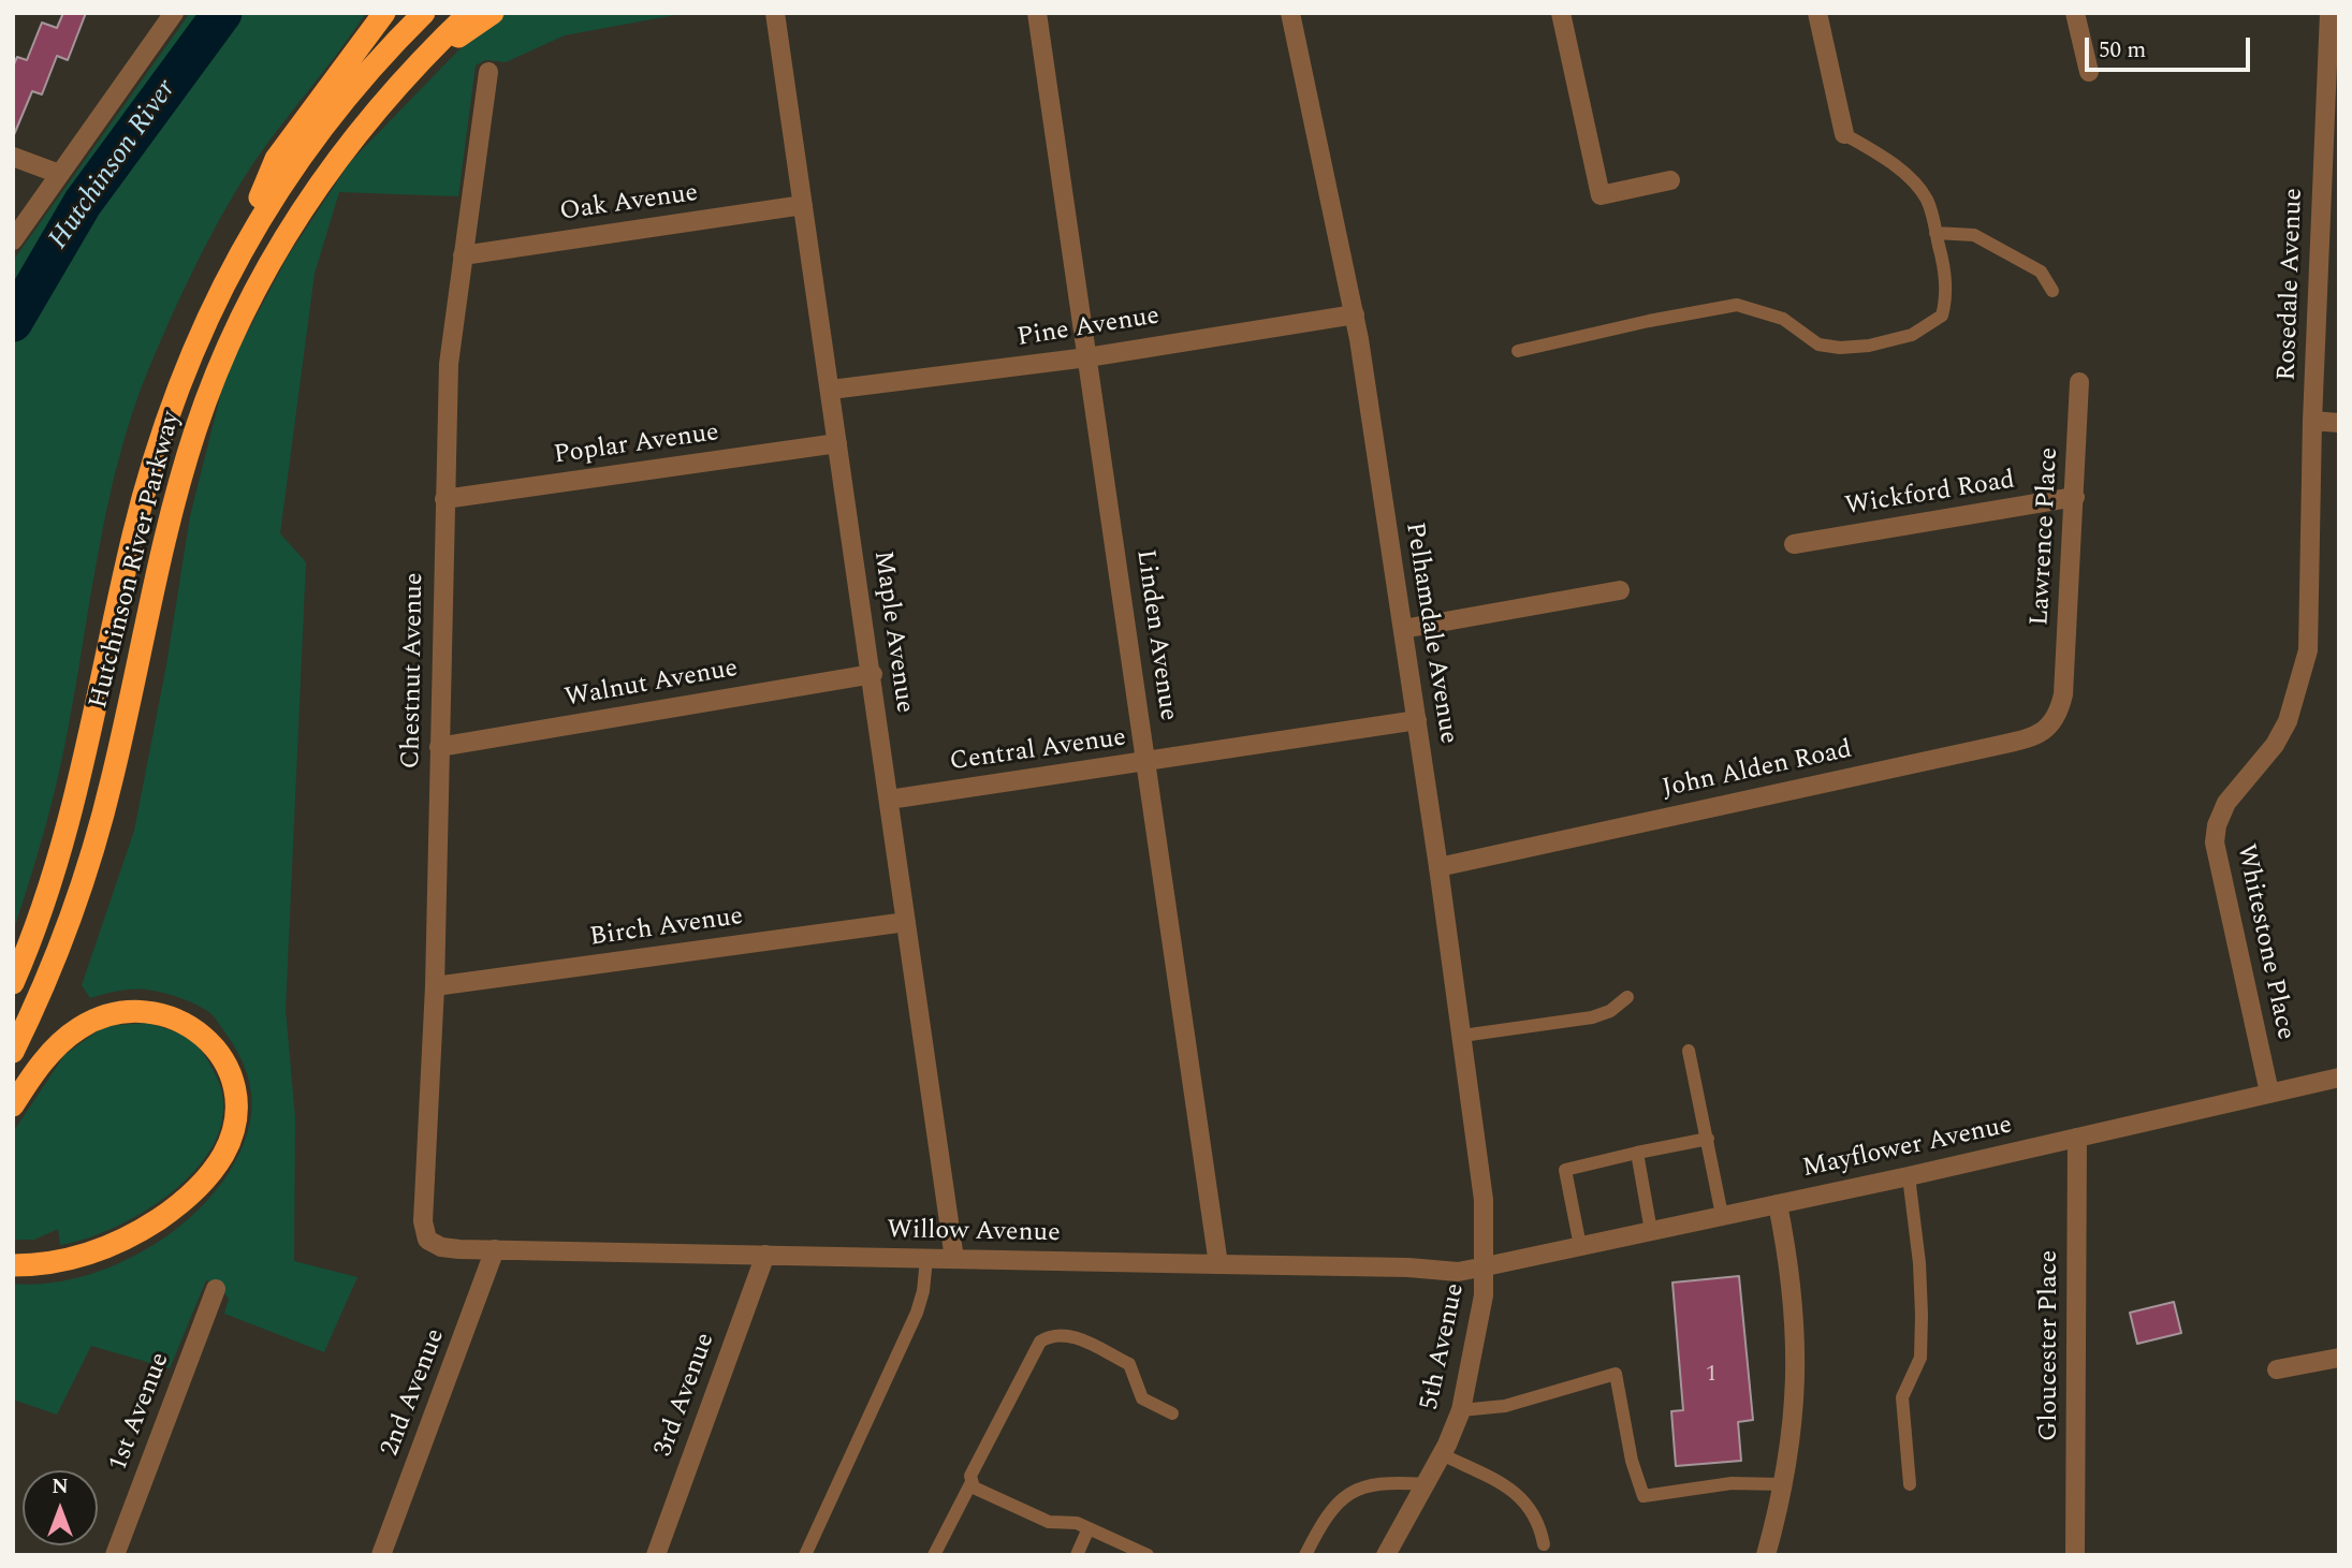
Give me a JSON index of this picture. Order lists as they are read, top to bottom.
{
  "streets": {
    "highway": ["Hutchinson River Parkway"],
    "street": [
      "Oak Avenue",
      "Rosedale Avenue",
      "Pine Avenue",
      "Poplar Avenue",
      "Wickford Road",
      "Lawrence Place",
      "Maple Avenue",
      "Pelhamdale Avenue",
      "Linden Avenue",
      "Chestnut Avenue",
      "Walnut Avenue",
      "Central Avenue",
      "John Alden Road",
      "Birch Avenue",
      "Whitestone Place",
      "Mayflower Avenue",
      "Willow Avenue",
      "Gloucester Place",
      "5th Avenue",
      "2nd Avenue",
      "3rd Avenue",
      "1st Avenue"
    ]
  },
  "crossings": [
    ["Oak Avenue", "Maple Avenue"],
    ["Oak Avenue", "Chestnut Avenue"],
    ["Rosedale Avenue", "Whitestone Place"],
    ["Pine Avenue", "Maple Avenue"],
    ["Pine Avenue", "Pelhamdale Avenue"],
    ["Pine Avenue", "Linden Avenue"],
    ["Poplar Avenue", "Maple Avenue"],
    ["Poplar Avenue", "Chestnut Avenue"],
    ["Wickford Road", "Lawrence Place"],
    ["Lawrence Place", "John Alden Road"],
    ["Maple Avenue", "Walnut Avenue"],
    ["Maple Avenue", "Central Avenue"],
    ["Maple Avenue", "Birch Avenue"],
    ["Maple Avenue", "Willow Avenue"],
    ["Pelhamdale Avenue", "Central Avenue"],
    ["Pelhamdale Avenue", "John Alden Road"],
    ["Pelhamdale Avenue", "Mayflower Avenue"],
    ["Pelhamdale Avenue", "Willow Avenue"],
    ["Pelhamdale Avenue", "5th Avenue"],
    ["Linden Avenue", "Central Avenue"],
    ["Linden Avenue", "Willow Avenue"],
    ["Chestnut Avenue", "Walnut Avenue"],
    ["Chestnut Avenue", "Birch Avenue"],
    ["Chestnut Avenue", "Willow Avenue"],
    ["Whitestone Place", "Mayflower Avenue"],
    ["Mayflower Avenue", "Willow Avenue"],
    ["Mayflower Avenue", "Gloucester Place"],
    ["Mayflower Avenue", "5th Avenue"],
    ["Willow Avenue", "5th Avenue"],
    ["Willow Avenue", "2nd Avenue"],
    ["Willow Avenue", "3rd Avenue"]
  ],
  "water": ["Hutchinson River"],
  "house_numbers": ["1"],
  "scale_bar": "50 m",
  "north": "top"
}
